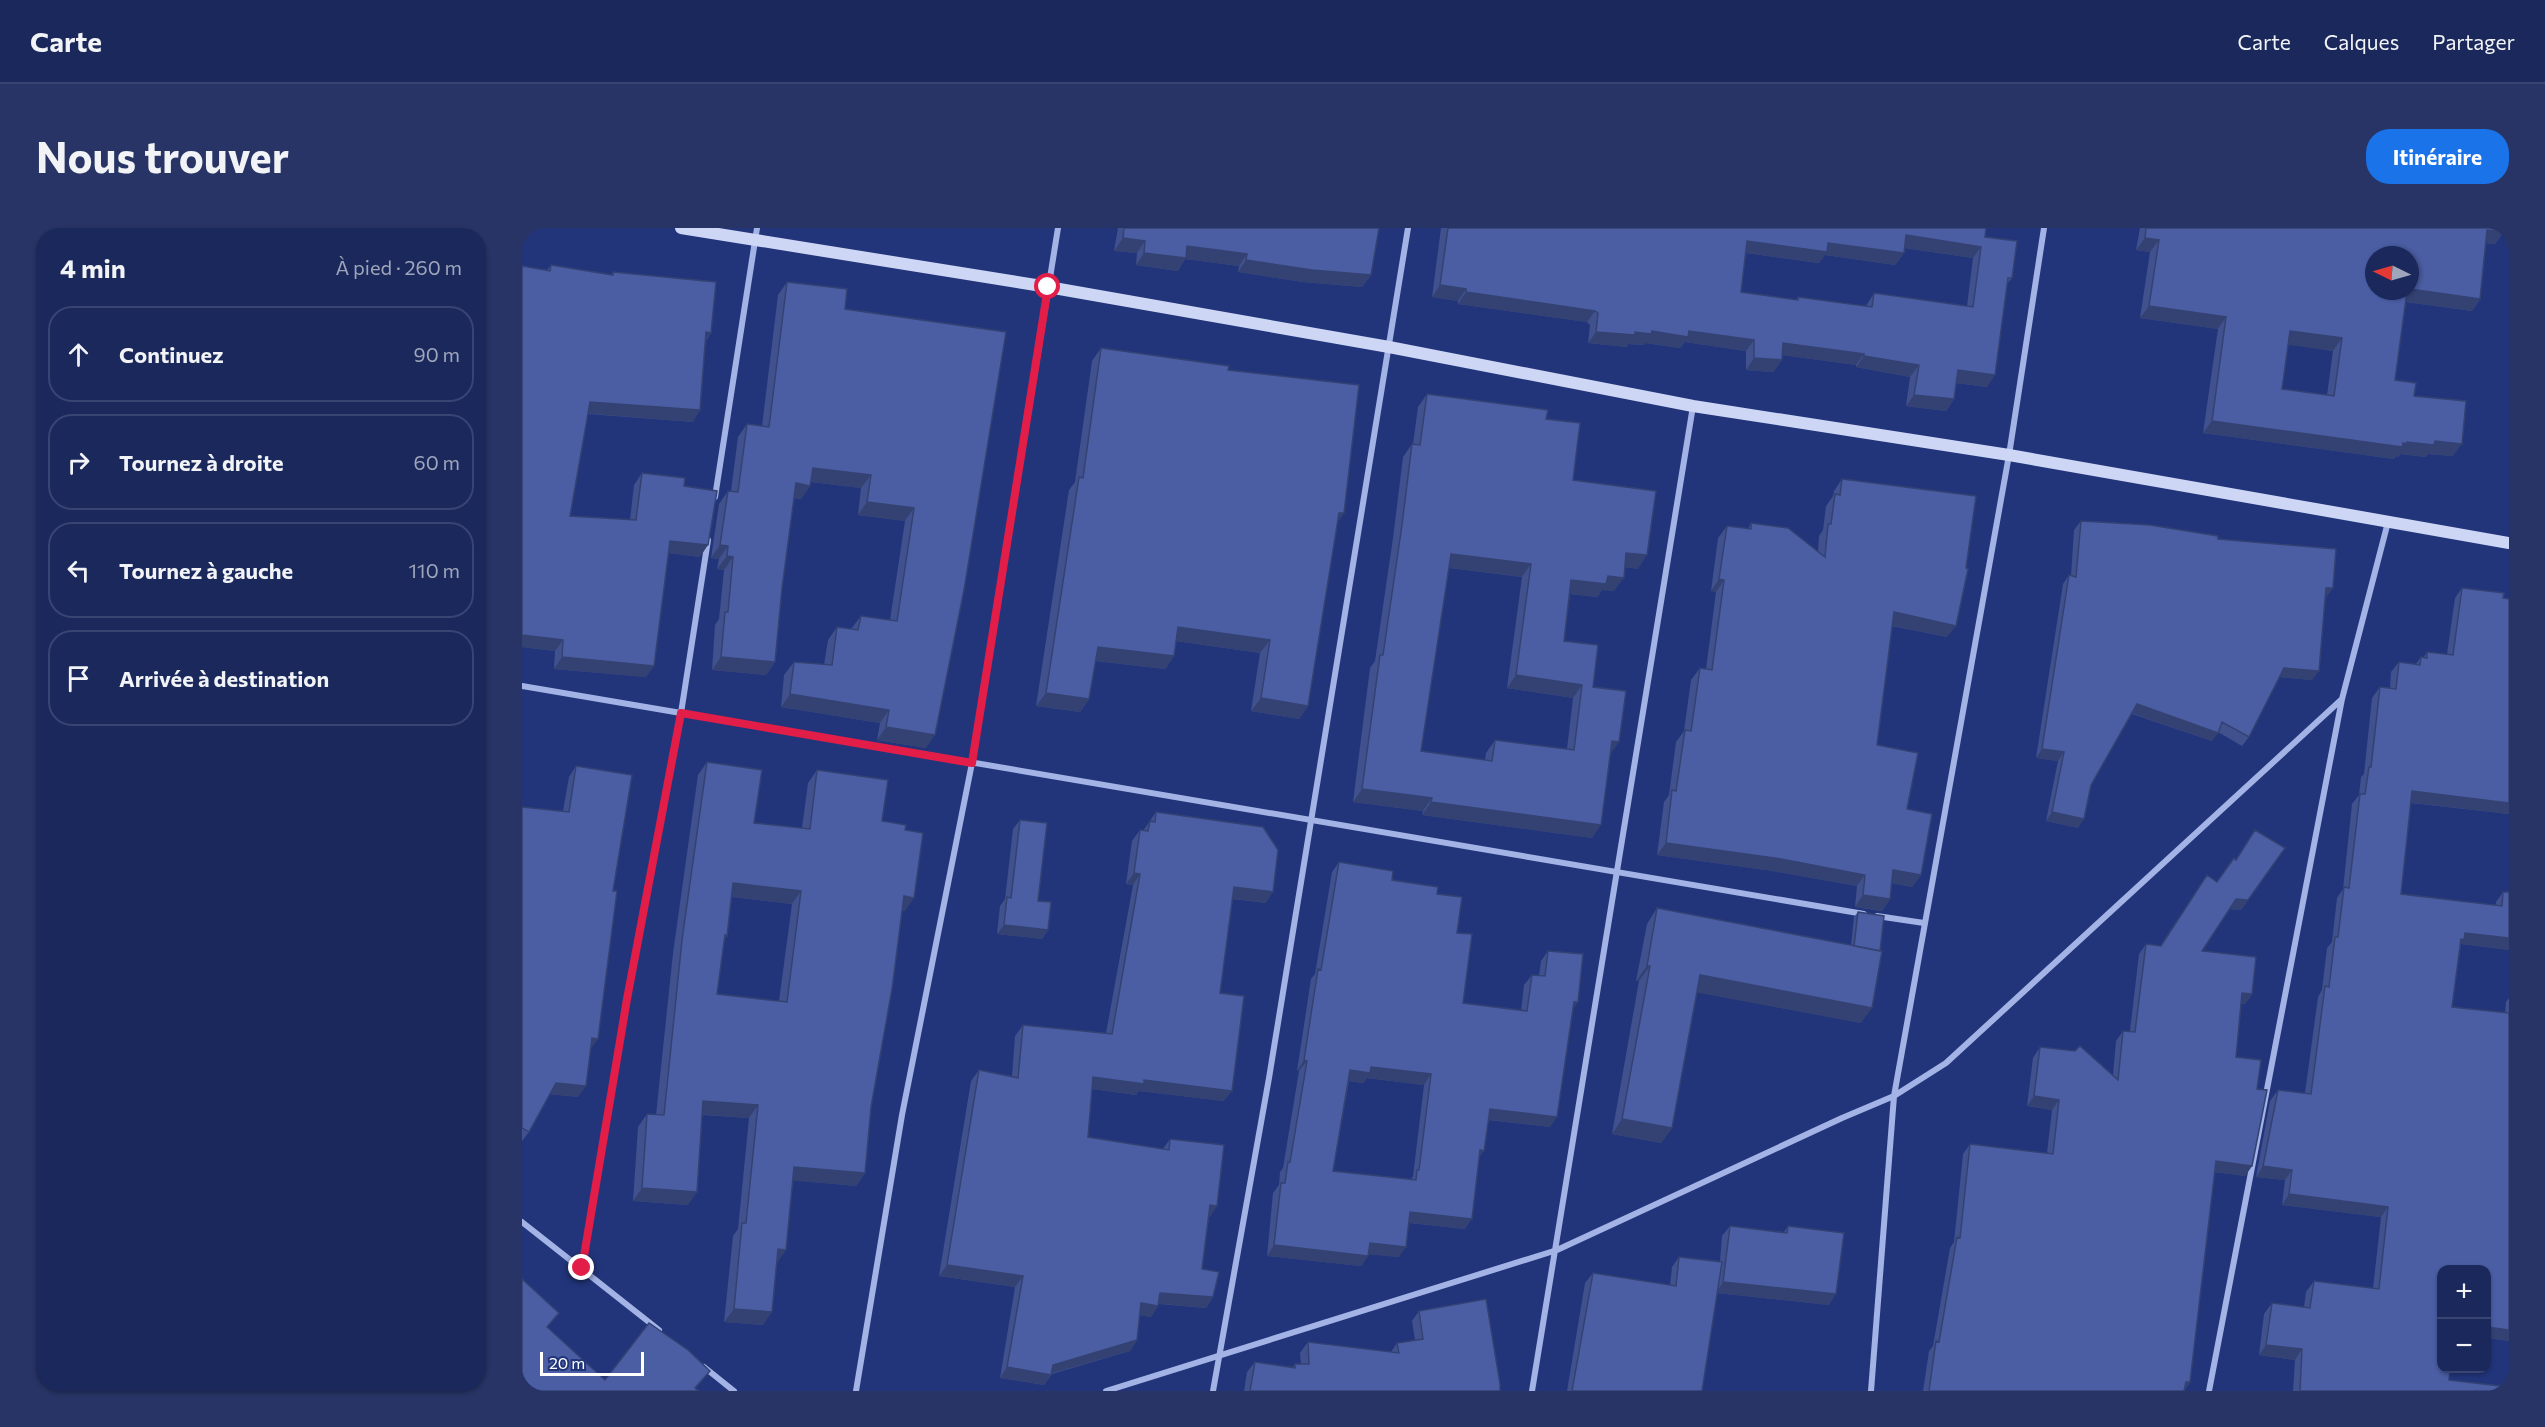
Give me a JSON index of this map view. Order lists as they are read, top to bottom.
{
  "scale_bar": "20 m",
  "north": "left",
  "page": {
    "header": "Carte",
    "nav": ["Carte", "Calques", "Partager"],
    "buttons": "Itinéraire",
    "title": "Nous trouver",
    "heading": ["4 min", "À pied · 260 m"],
    "list": [
      ["Continuez", "90 m"],
      ["Tournez à droite", "60 m"],
      ["Tournez à gauche", "110 m"],
      "Arrivée à destination"
    ],
    "map_buttons": ["+", "−"],
    "scale": "20 m"
  }
}
